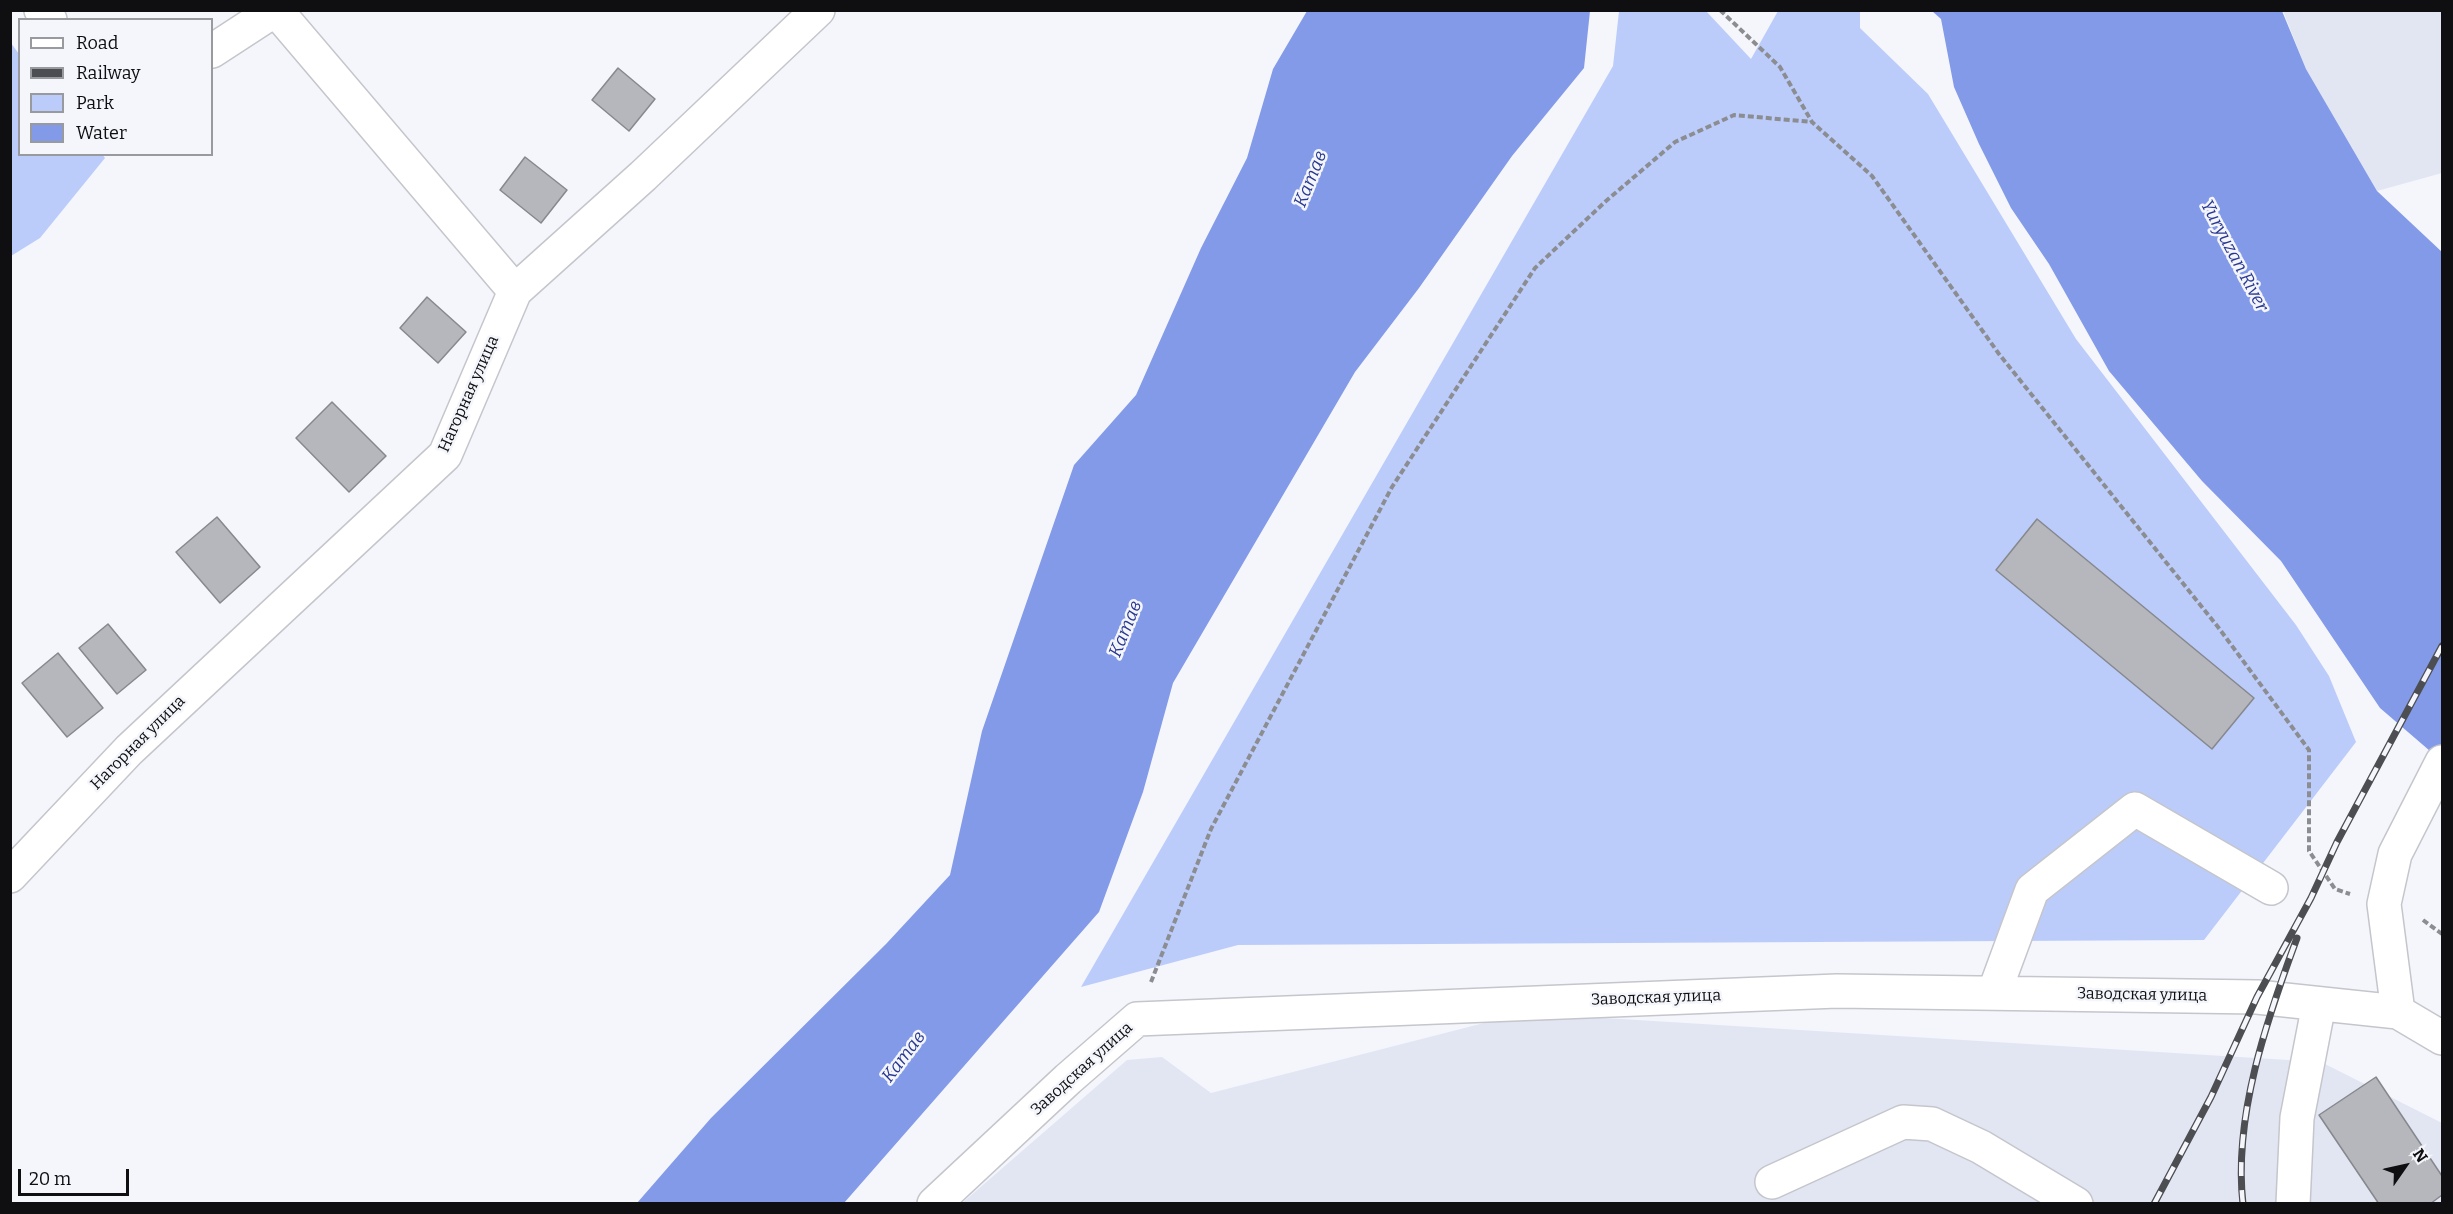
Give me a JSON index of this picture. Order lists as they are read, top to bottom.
{
  "streets": {
    "street": ["Нагорная улица", "Заводская улица"]
  },
  "water": ["Катав", "Yuryuzan River"],
  "legend": [
    "Road",
    "Railway",
    "Park",
    "Water"
  ],
  "scale_bar": "20 m",
  "north": "top right"
}
